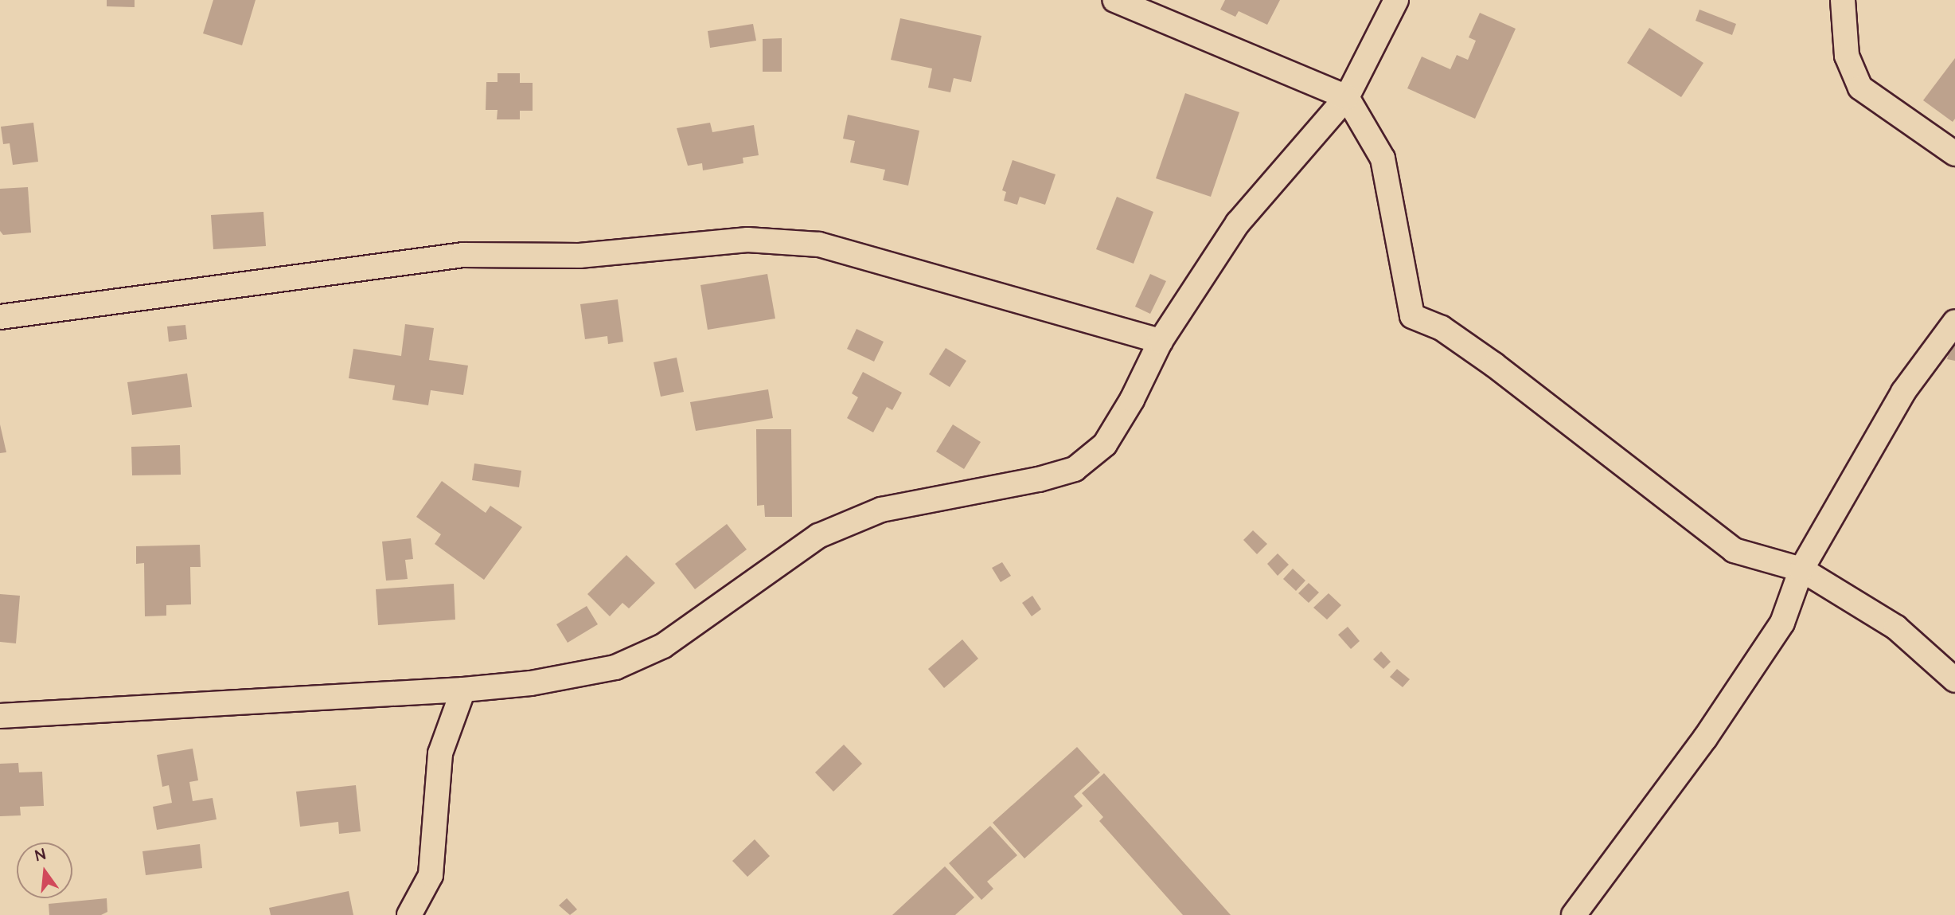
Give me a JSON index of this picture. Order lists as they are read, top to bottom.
{
  "north": "top"
}
